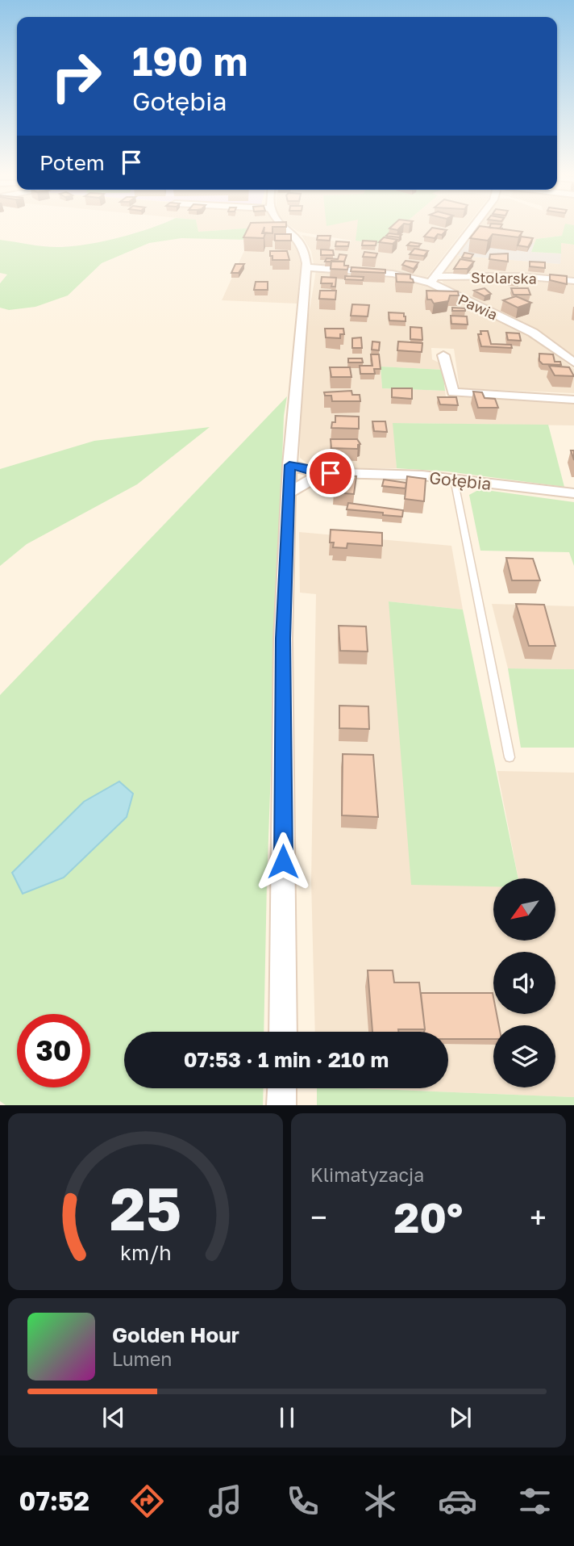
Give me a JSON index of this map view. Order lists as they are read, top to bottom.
{
  "streets": {
    "street": ["Stolarska", "Pawia", "Gołębia"]
  },
  "crossings": [
    ["Stolarska", "Pawia"]
  ],
  "north": "bottom left",
  "page": {
    "turn": ["190 m", "Gołębia"],
    "then": "Potem",
    "limit": "30",
    "trip": "07:53 · 1 min · 210 m",
    "tile": "Klimatyzacja",
    "heat": ["−", "20°", "+"],
    "song": ["Golden Hour", "Lumen"],
    "tabs": "07:52",
    "gauge": ["25", "km/h"]
  }
}
